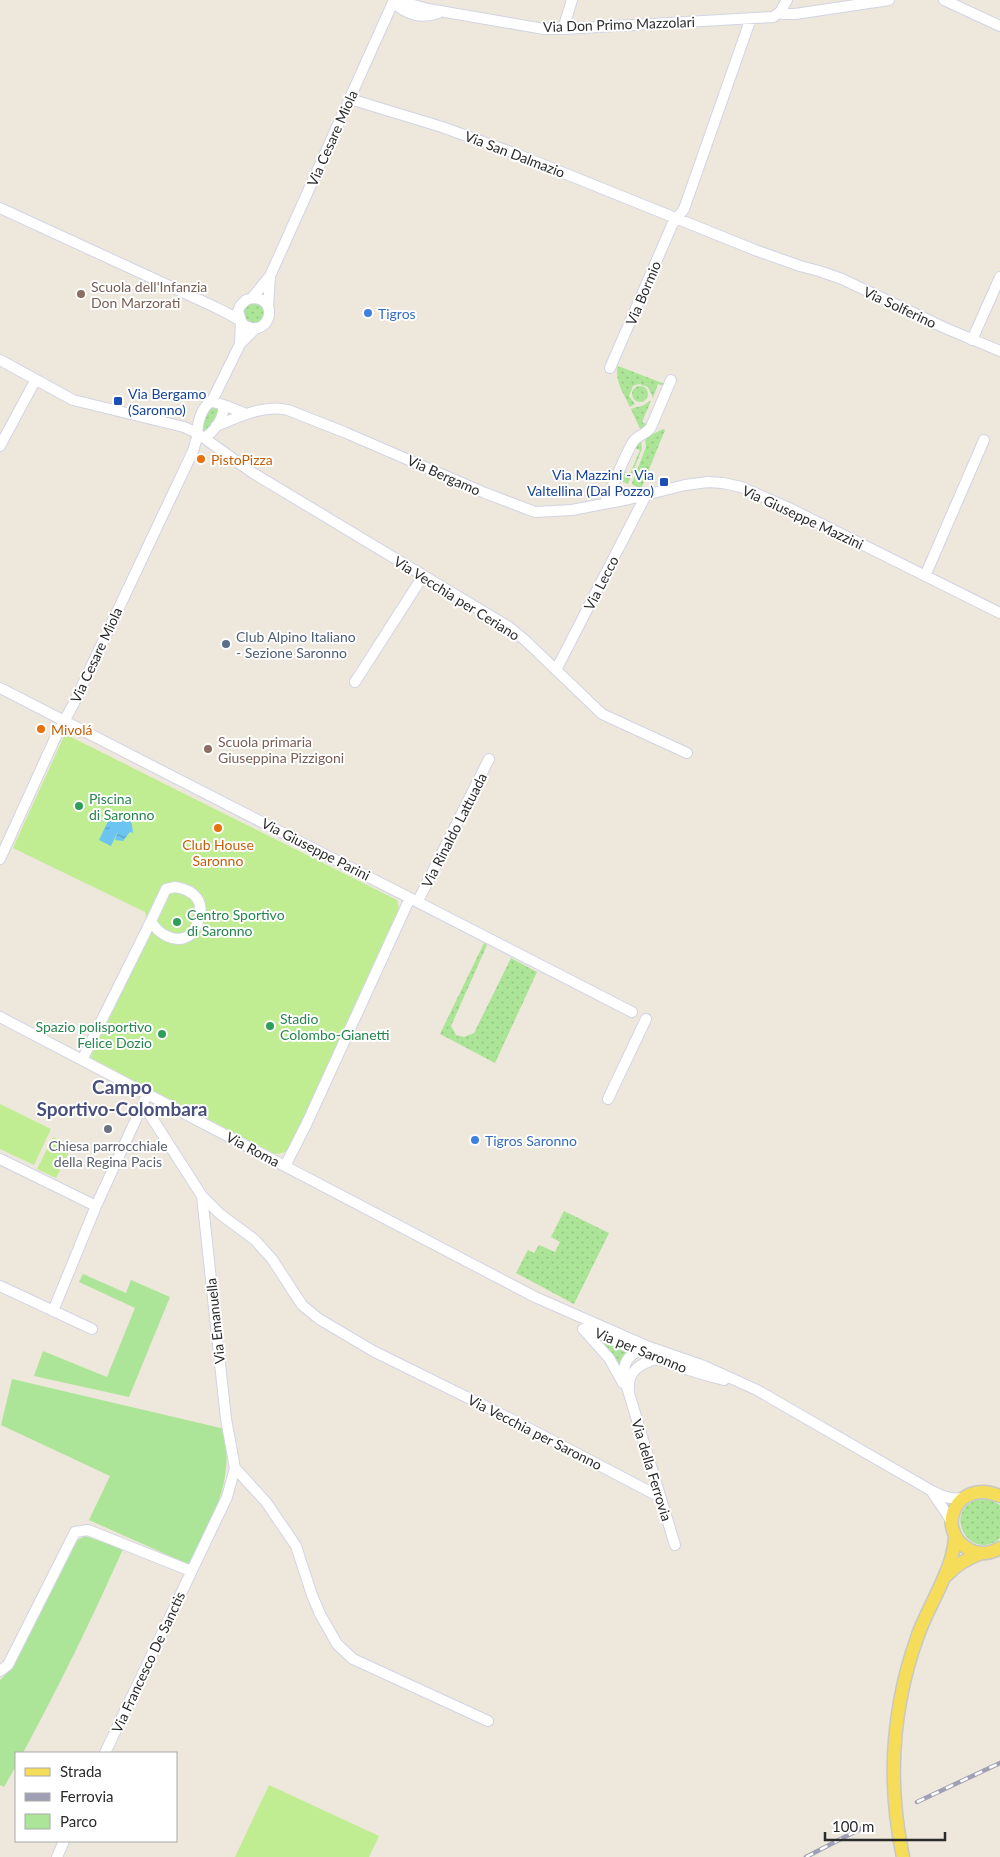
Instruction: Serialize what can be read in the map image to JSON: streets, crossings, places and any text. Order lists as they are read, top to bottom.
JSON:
{
  "streets": {
    "street": [
      "Via Don Primo Mazzolari",
      "Via Cesare Miola",
      "Via San Dalmazio",
      "Via Bormio",
      "Via Solferino",
      "Via Bergamo",
      "Via Giuseppe Mazzini",
      "Via Lecco",
      "Via Vecchia per Ceriano",
      "Via Rinaldo Lattuada",
      "Via Giuseppe Parini",
      "Via Roma",
      "Via Emanuella",
      "Via per Saronno",
      "Via Vecchia per Saronno",
      "Via della Ferrovia",
      "Via Francesco De Sanctis"
    ]
  },
  "crossings": [
    ["Via Don Primo Mazzolari", "Via Cesare Miola"],
    ["Via Cesare Miola", "Via San Dalmazio"],
    ["Via Cesare Miola", "Via Bergamo"],
    ["Via Cesare Miola", "Via Vecchia per Ceriano"],
    ["Via Cesare Miola", "Via Giuseppe Parini"],
    ["Via San Dalmazio", "Via Bormio"],
    ["Via San Dalmazio", "Via Solferino"],
    ["Via Bergamo", "Via Giuseppe Mazzini"],
    ["Via Bergamo", "Via Lecco"],
    ["Via Bergamo", "Via Vecchia per Ceriano"],
    ["Via Giuseppe Mazzini", "Via Lecco"],
    ["Via Lecco", "Via Vecchia per Ceriano"],
    ["Via Rinaldo Lattuada", "Via Giuseppe Parini"],
    ["Via Rinaldo Lattuada", "Via Roma"],
    ["Via Roma", "Via per Saronno"],
    ["Via Emanuella", "Via Vecchia per Saronno"],
    ["Via Emanuella", "Via Francesco De Sanctis"],
    ["Via per Saronno", "Via della Ferrovia"],
    ["Via Vecchia per Saronno", "Via della Ferrovia"]
  ],
  "districts": ["Campo Sportivo-Colombara"],
  "places": {
    "other": [
      "Scuola dell'Infanzia Don Marzorati",
      "Tigros",
      "PistoPizza",
      "Club Alpino Italiano - Sezione Saronno",
      "Mivolá",
      "Scuola primaria Giuseppina Pizzigoni",
      "Piscina di Saronno",
      "Club House Saronno",
      "Centro Sportivo di Saronno",
      "Stadio Colombo-Gianetti",
      "Spazio polisportivo Felice Dozio",
      "Chiesa parrocchiale della Regina Pacis",
      "Tigros Saronno"
    ],
    "transit": ["Via Bergamo (Saronno)", "Via Mazzini - Via Valtellina (Dal Pozzo)"]
  },
  "legend": ["Strada", "Ferrovia", "Parco"],
  "scale_bar": "100 m"
}
